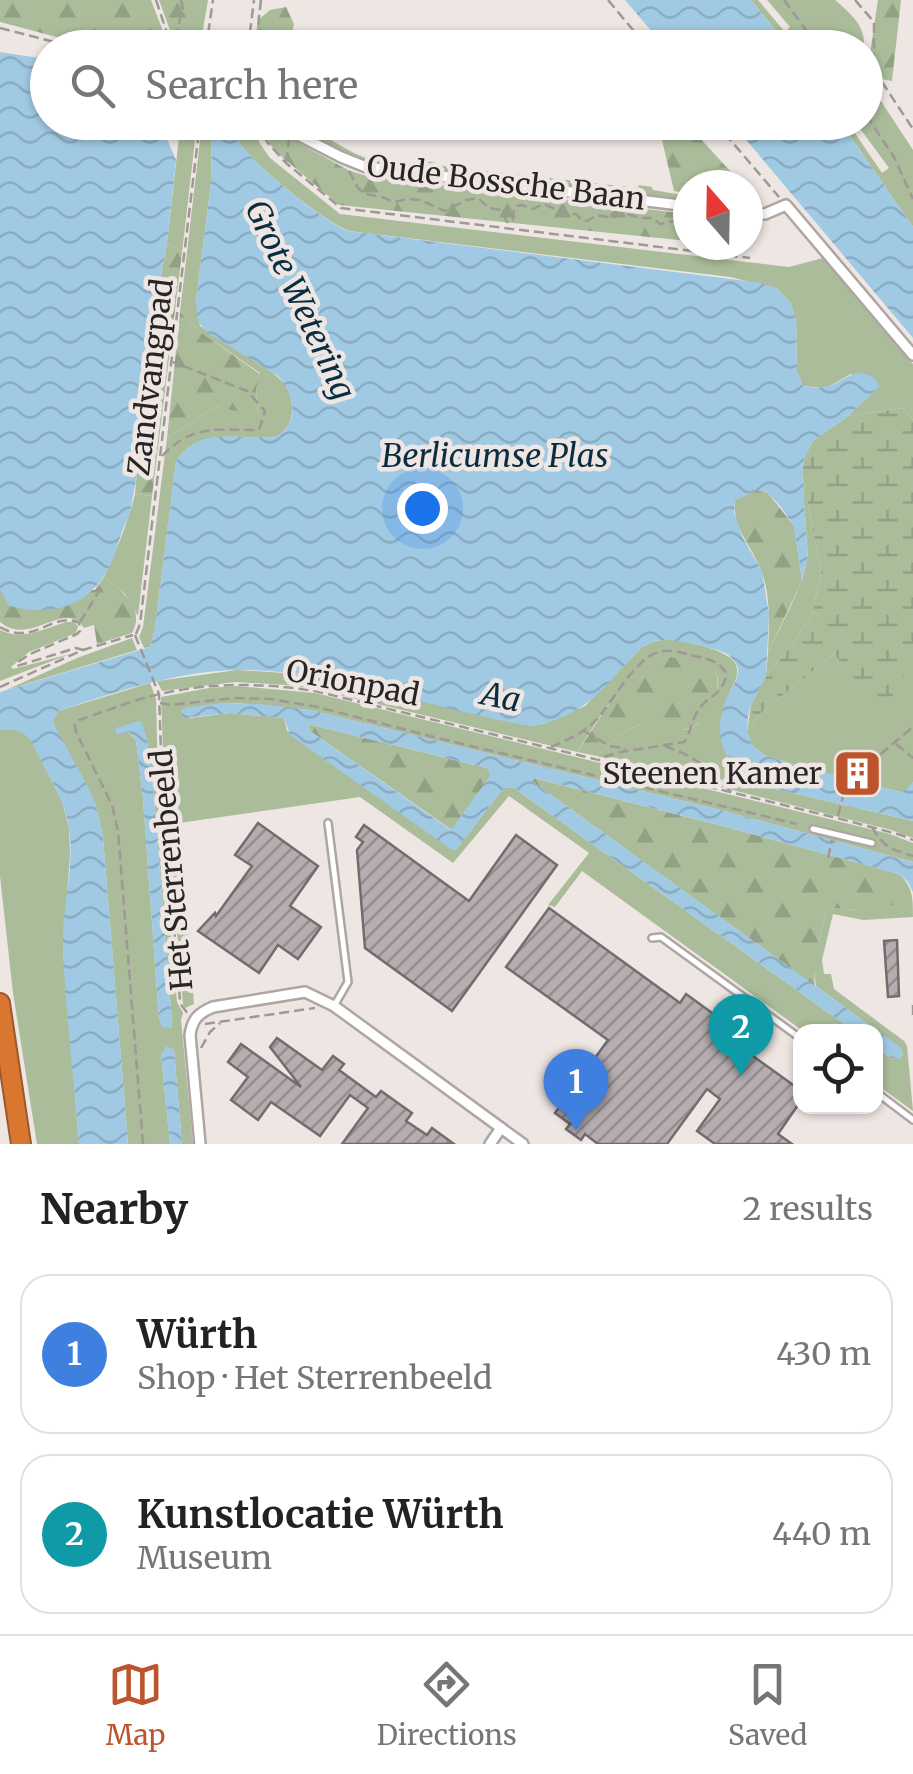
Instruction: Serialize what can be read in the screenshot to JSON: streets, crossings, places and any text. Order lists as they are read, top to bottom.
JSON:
{
  "streets": {
    "street": ["Oude Bossche Baan", "Het Sterrenbeeld"],
    "path": ["Zandvangpad", "Orionpad"]
  },
  "crossings": [
    ["Orionpad", "Het Sterrenbeeld"]
  ],
  "water": ["Grote Wetering", "Berlicumse Plas", "Aa"],
  "places": {
    "building": ["Steenen Kamer"]
  },
  "north": "top",
  "page": {
    "search": "Search here",
    "pins": ["2", "1"],
    "heading": ["Nearby", "2 results"],
    "list": [
      {
        "mark": "1",
        "name": "Würth",
        "note": "Shop · Het Sterrenbeeld",
        "value": "430 m"
      },
      {
        "mark": "2",
        "name": "Kunstlocatie Würth",
        "note": "Museum",
        "value": "440 m"
      }
    ],
    "nav": ["Map", "Directions", "Saved"]
  }
}
